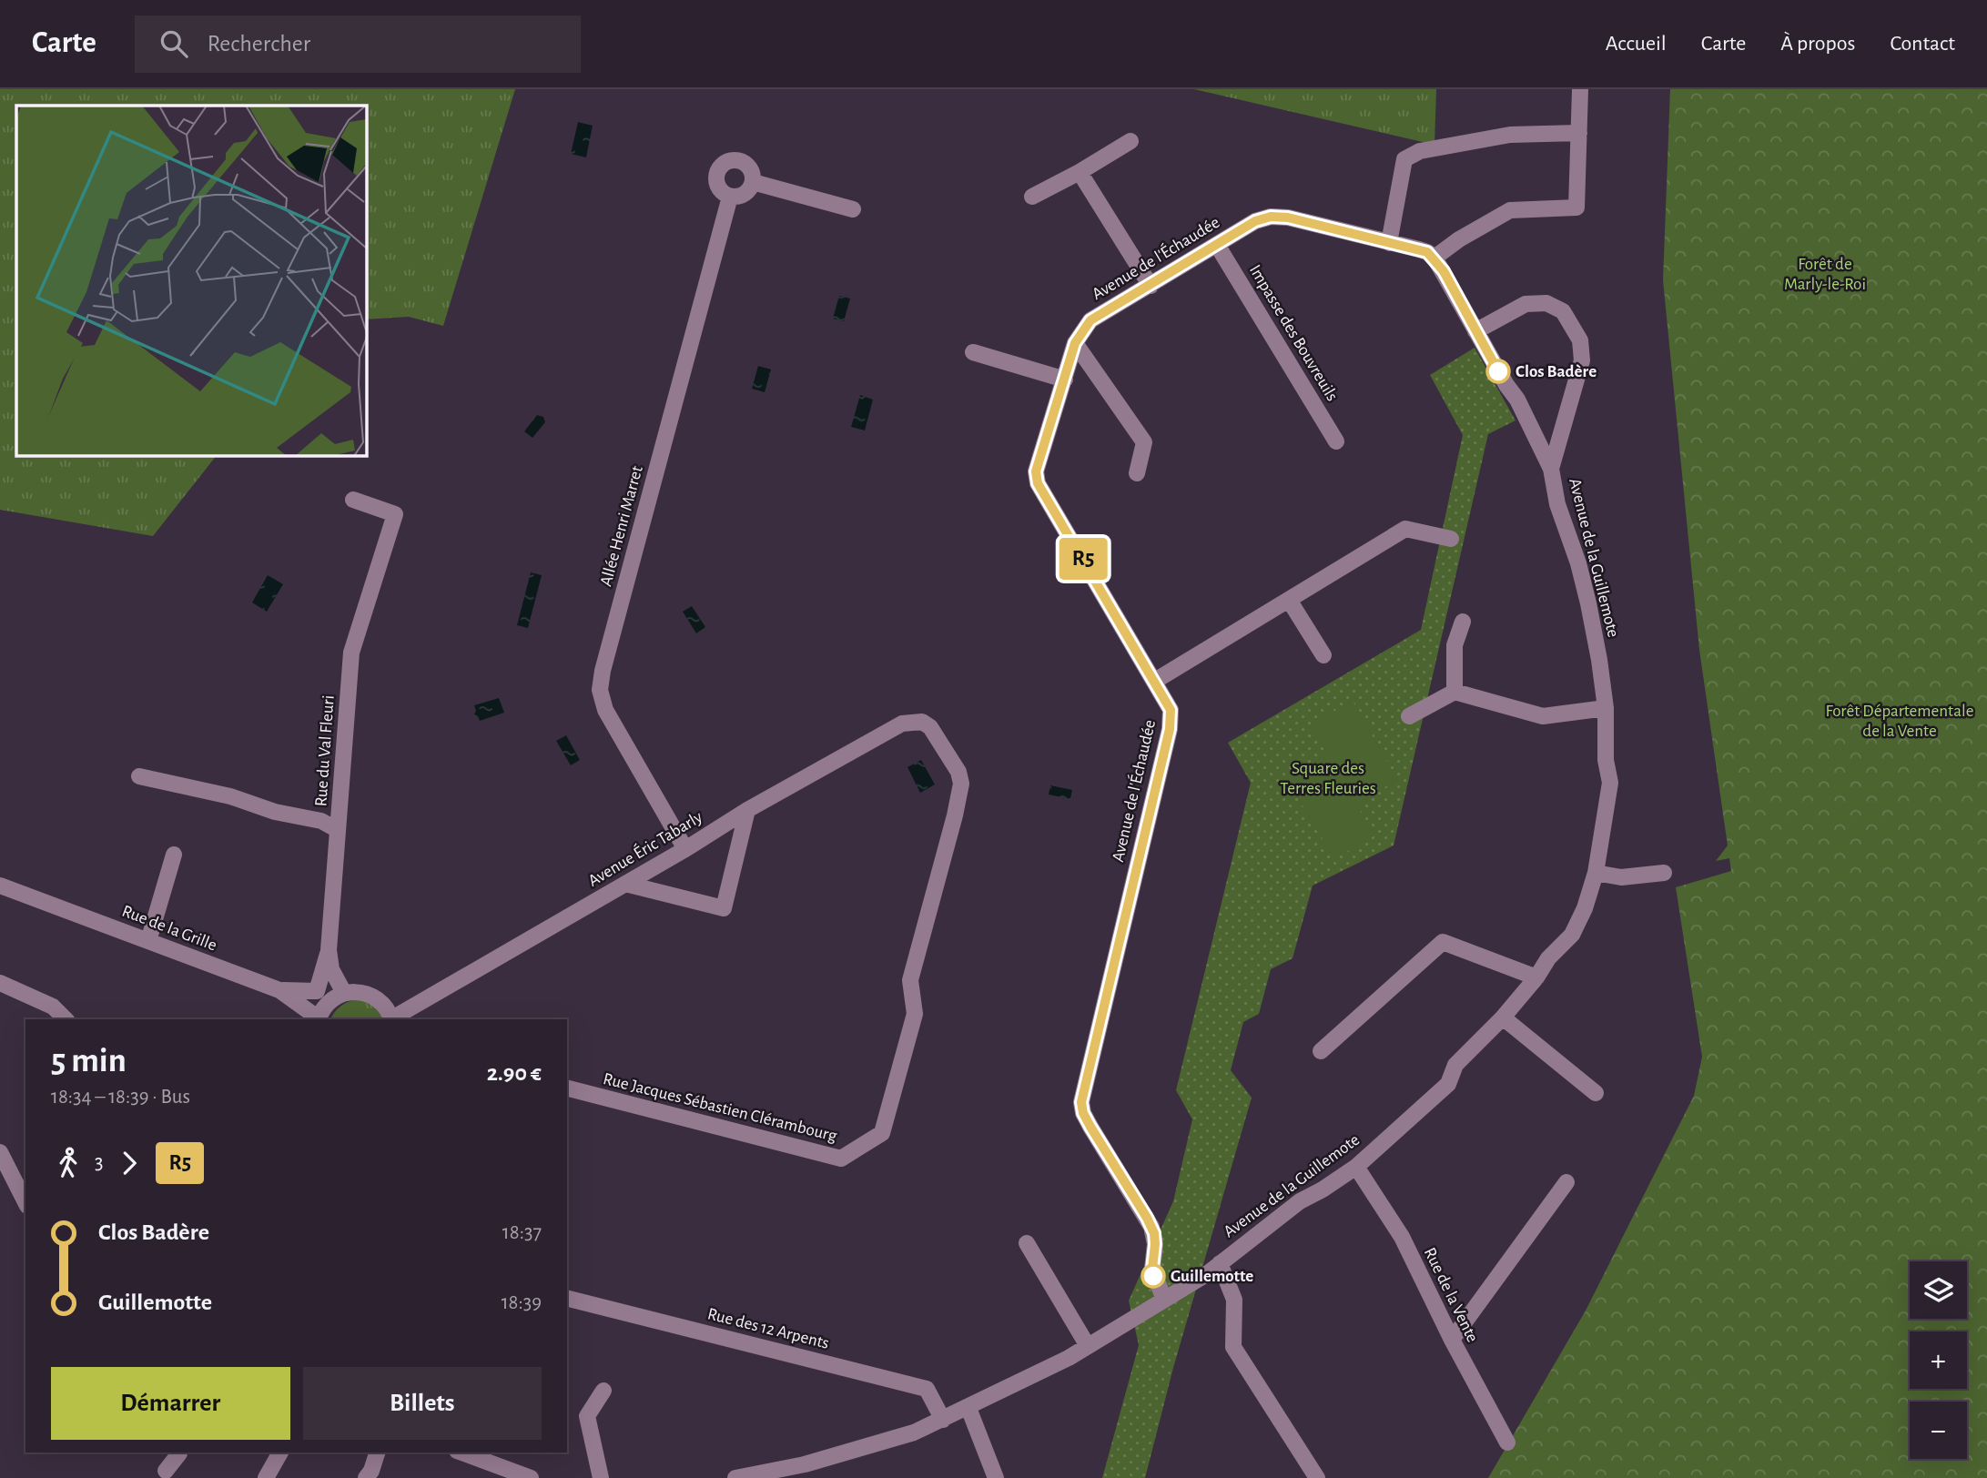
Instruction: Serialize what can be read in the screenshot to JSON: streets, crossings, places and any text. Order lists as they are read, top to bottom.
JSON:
{
  "streets": {
    "street": [
      "Avenue de l'Échaudée",
      "Impasse des Bouvreuils",
      "Allée Henri Marret",
      "Avenue de la Guillemote",
      "Rue du Val Fleuri",
      "Avenue Éric Tabarly",
      "Rue de la Grille",
      "Rue Jacques Sébastien Clérambourg",
      "Rue de la Vente",
      "Rue des 12 Arpents"
    ]
  },
  "crossings": [
    ["Avenue de l'Échaudée", "Impasse des Bouvreuils"],
    ["Avenue de l'Échaudée", "Avenue de la Guillemote"],
    ["Allée Henri Marret", "Avenue Éric Tabarly"],
    ["Avenue de la Guillemote", "Rue de la Vente"],
    ["Avenue de la Guillemote", "Rue des 12 Arpents"],
    ["Avenue Éric Tabarly", "Rue Jacques Sébastien Clérambourg"]
  ],
  "parks": ["Forêt de Marly-le-Roi", "Forêt Départementale de la Vente", "Square des Terres Fleuries"],
  "places": ["Clos Badère", "Guillemotte"],
  "lines": ["bus line R5"],
  "page": {
    "header": "Carte",
    "search": "Rechercher",
    "nav": [
      "Accueil",
      "Carte",
      "À propos",
      "Contact"
    ],
    "on_map": "R5",
    "heading": ["5 min", "18:34 – 18:39 · Bus", "2.90 €"],
    "legs": ["3", "R5"],
    "list": [
      {
        "name": "Clos Badère",
        "value": "18:37"
      },
      {
        "name": "Guillemotte",
        "value": "18:39"
      }
    ],
    "map_buttons": ["+", "−"],
    "buttons": ["Démarrer", "Billets"]
  }
}
